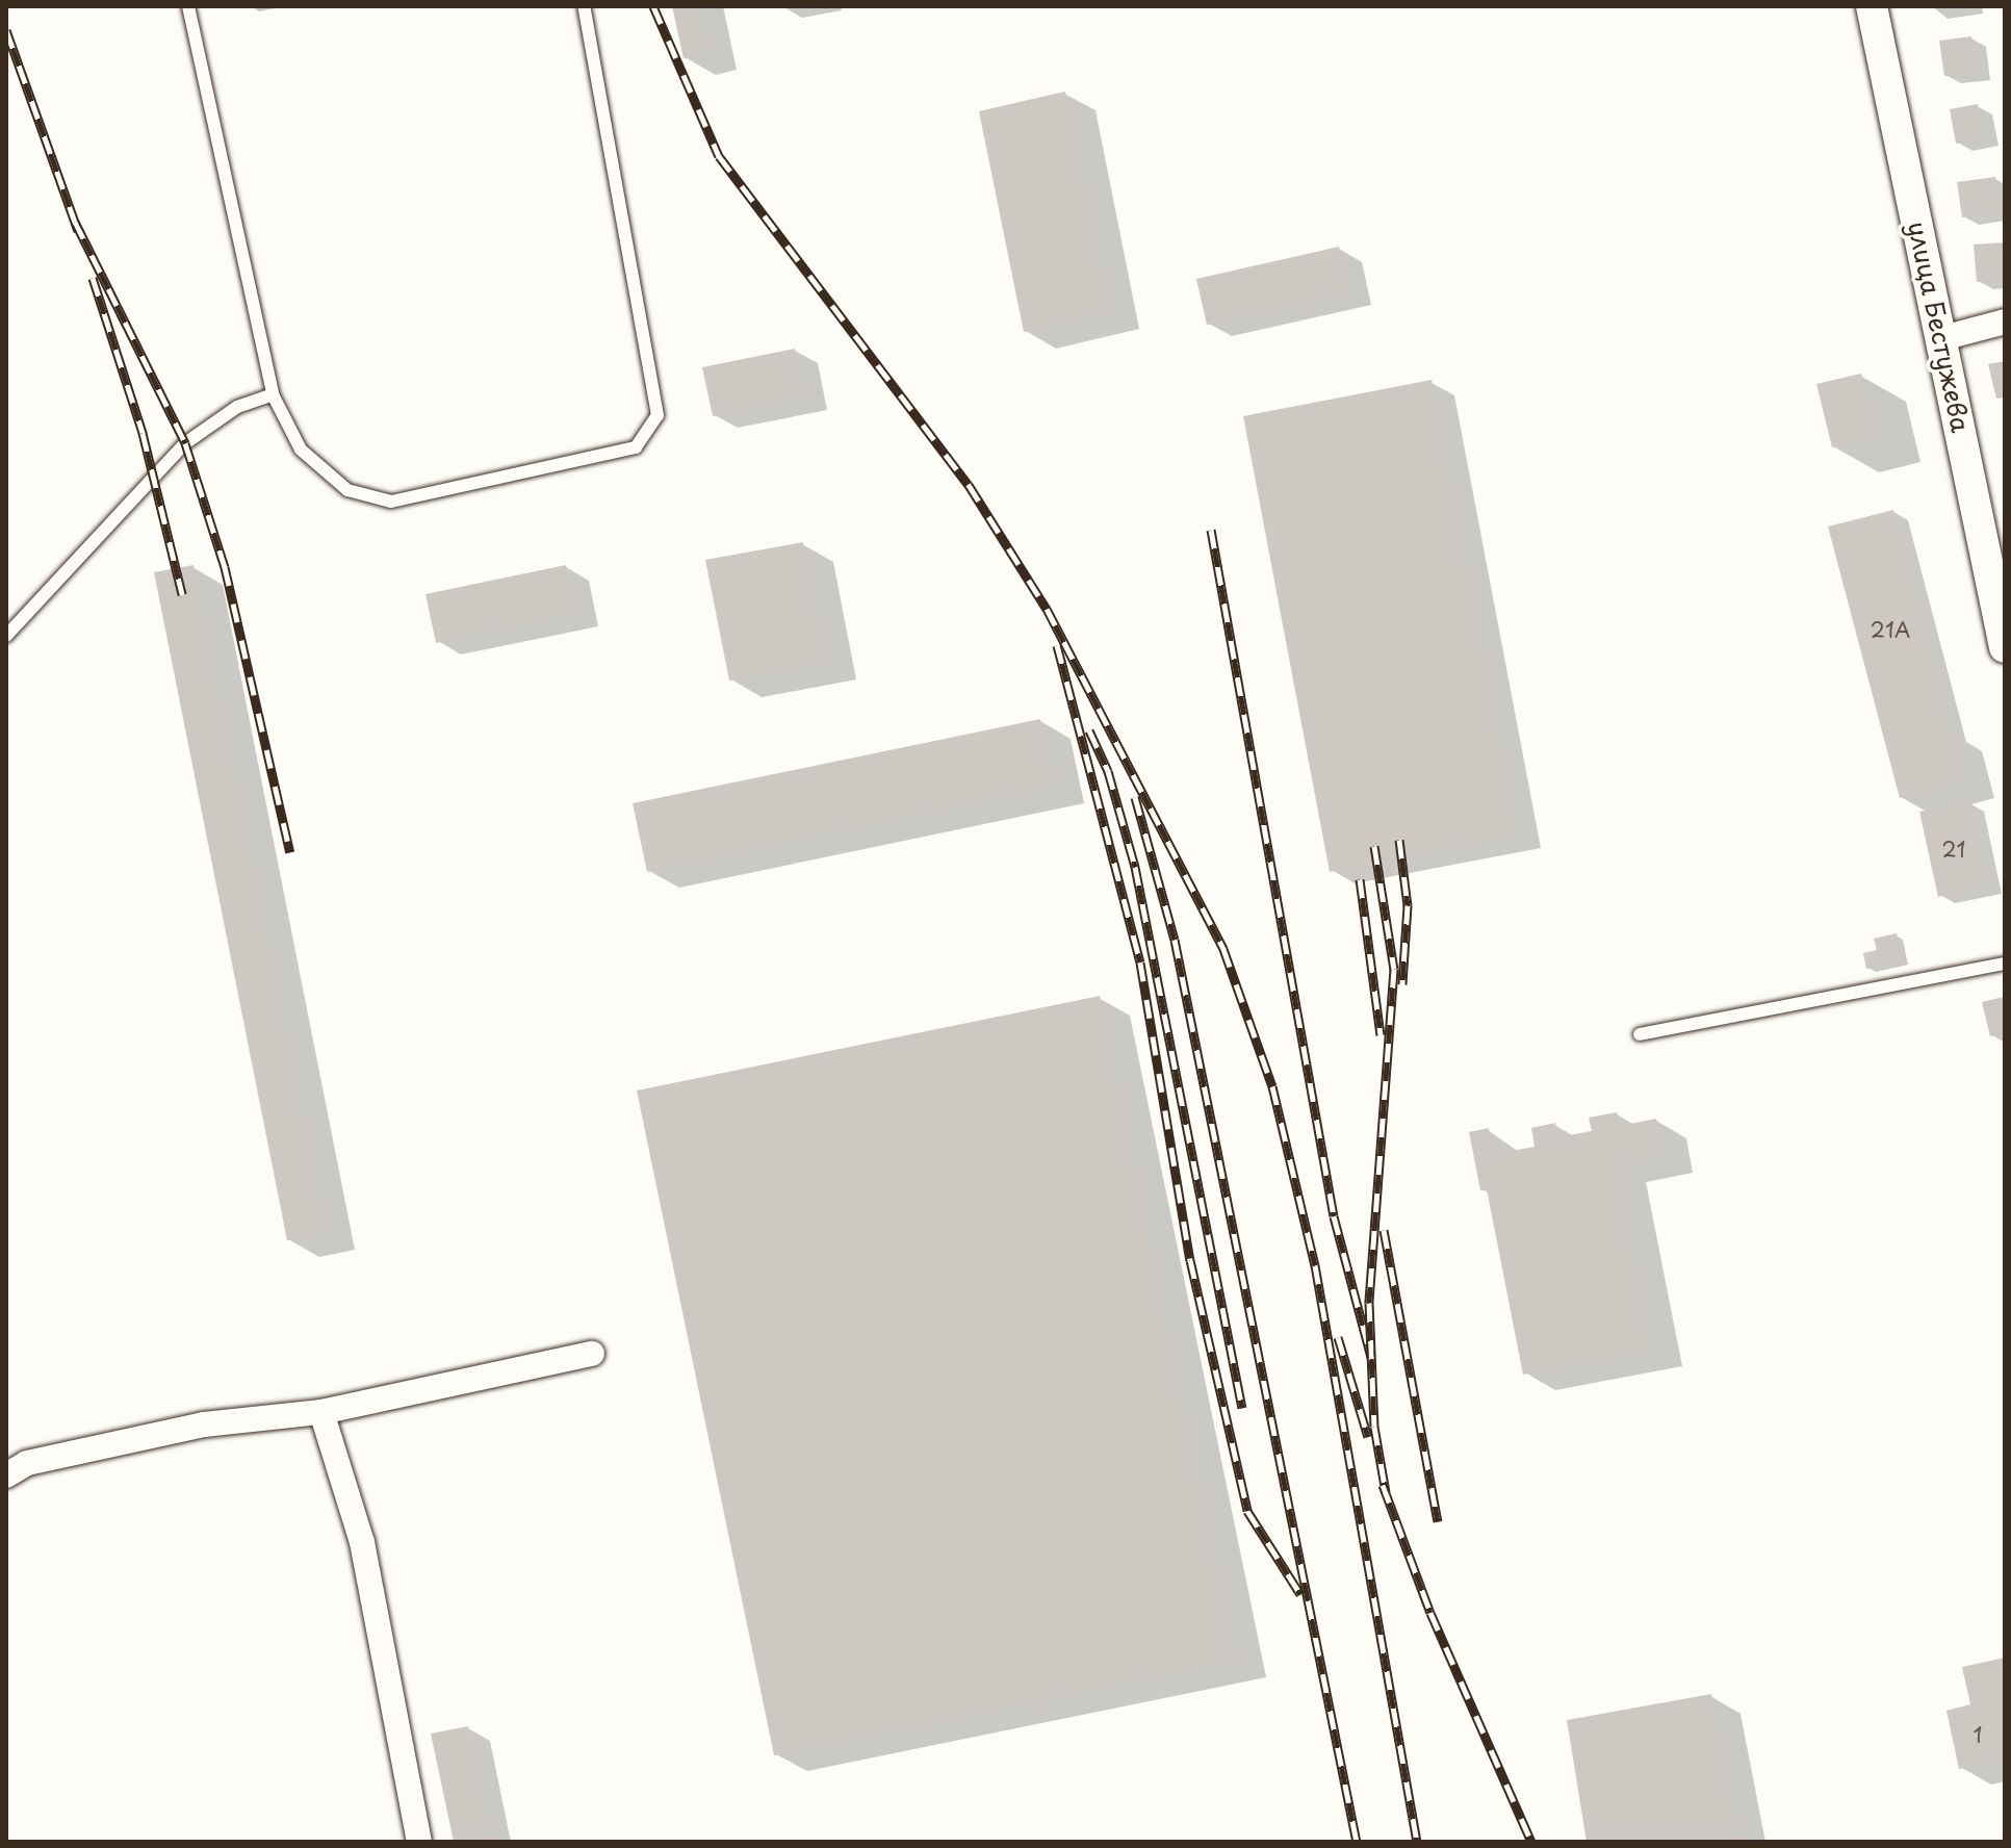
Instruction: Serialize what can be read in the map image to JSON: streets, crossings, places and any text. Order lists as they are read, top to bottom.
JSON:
{
  "streets": {
    "street": ["улица Бестужева"]
  },
  "house_numbers": ["21А", "21", "1"]
}
